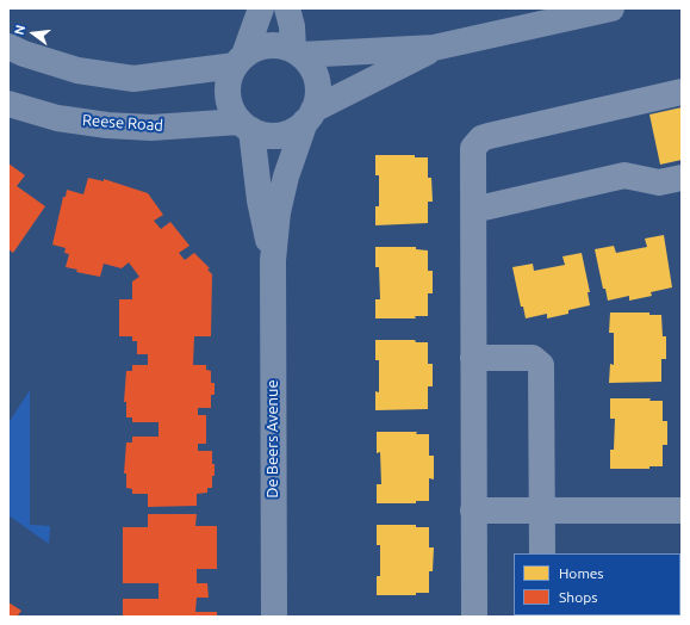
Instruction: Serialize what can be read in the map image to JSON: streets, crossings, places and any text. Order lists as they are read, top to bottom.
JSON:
{
  "streets": {
    "street": ["Reese Road", "De Beers Avenue"]
  },
  "crossings": [
    ["Reese Road", "De Beers Avenue"]
  ],
  "legend": ["Homes", "Shops"],
  "north": "left"
}
